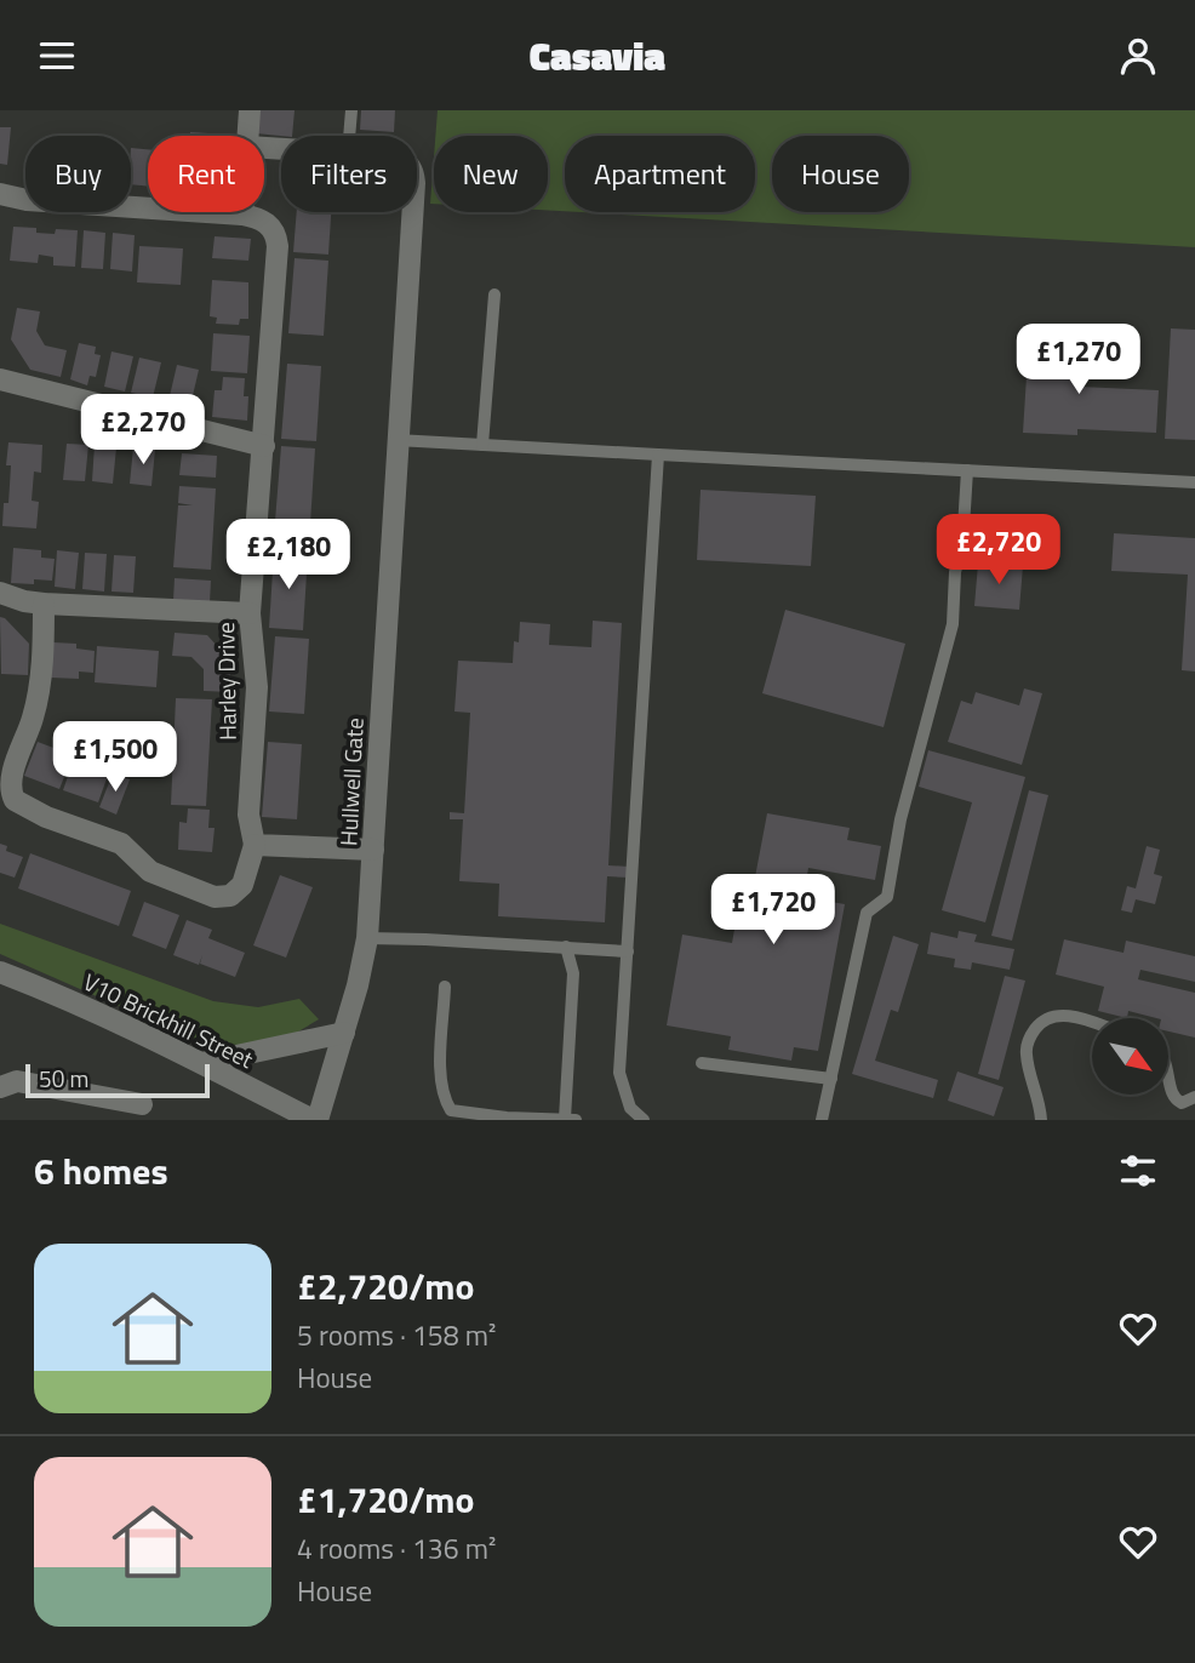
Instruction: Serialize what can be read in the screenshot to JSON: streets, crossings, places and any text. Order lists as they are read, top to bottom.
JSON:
{
  "streets": {
    "street": ["Harley Drive", "Hullwell Gate", "V10 Brickhill Street"]
  },
  "crossings": [
    ["Hullwell Gate", "V10 Brickhill Street"]
  ],
  "scale_bar": "50 m",
  "north": "bottom right",
  "page": {
    "header": "Casavia",
    "chip": [
      "Buy",
      "Rent",
      "Filters",
      "New",
      "Apartment",
      "House"
    ],
    "price": [
      "£1,270",
      "£2,270",
      "£2,720",
      "£2,180",
      "£1,500",
      "£1,720"
    ],
    "scale": "50 m",
    "heading": "6 homes",
    "list": [
      {
        "name": "£2,720/mo",
        "note": "5 rooms · 158 m² · House"
      },
      {
        "name": "£1,720/mo",
        "note": "4 rooms · 136 m² · House"
      }
    ]
  }
}
